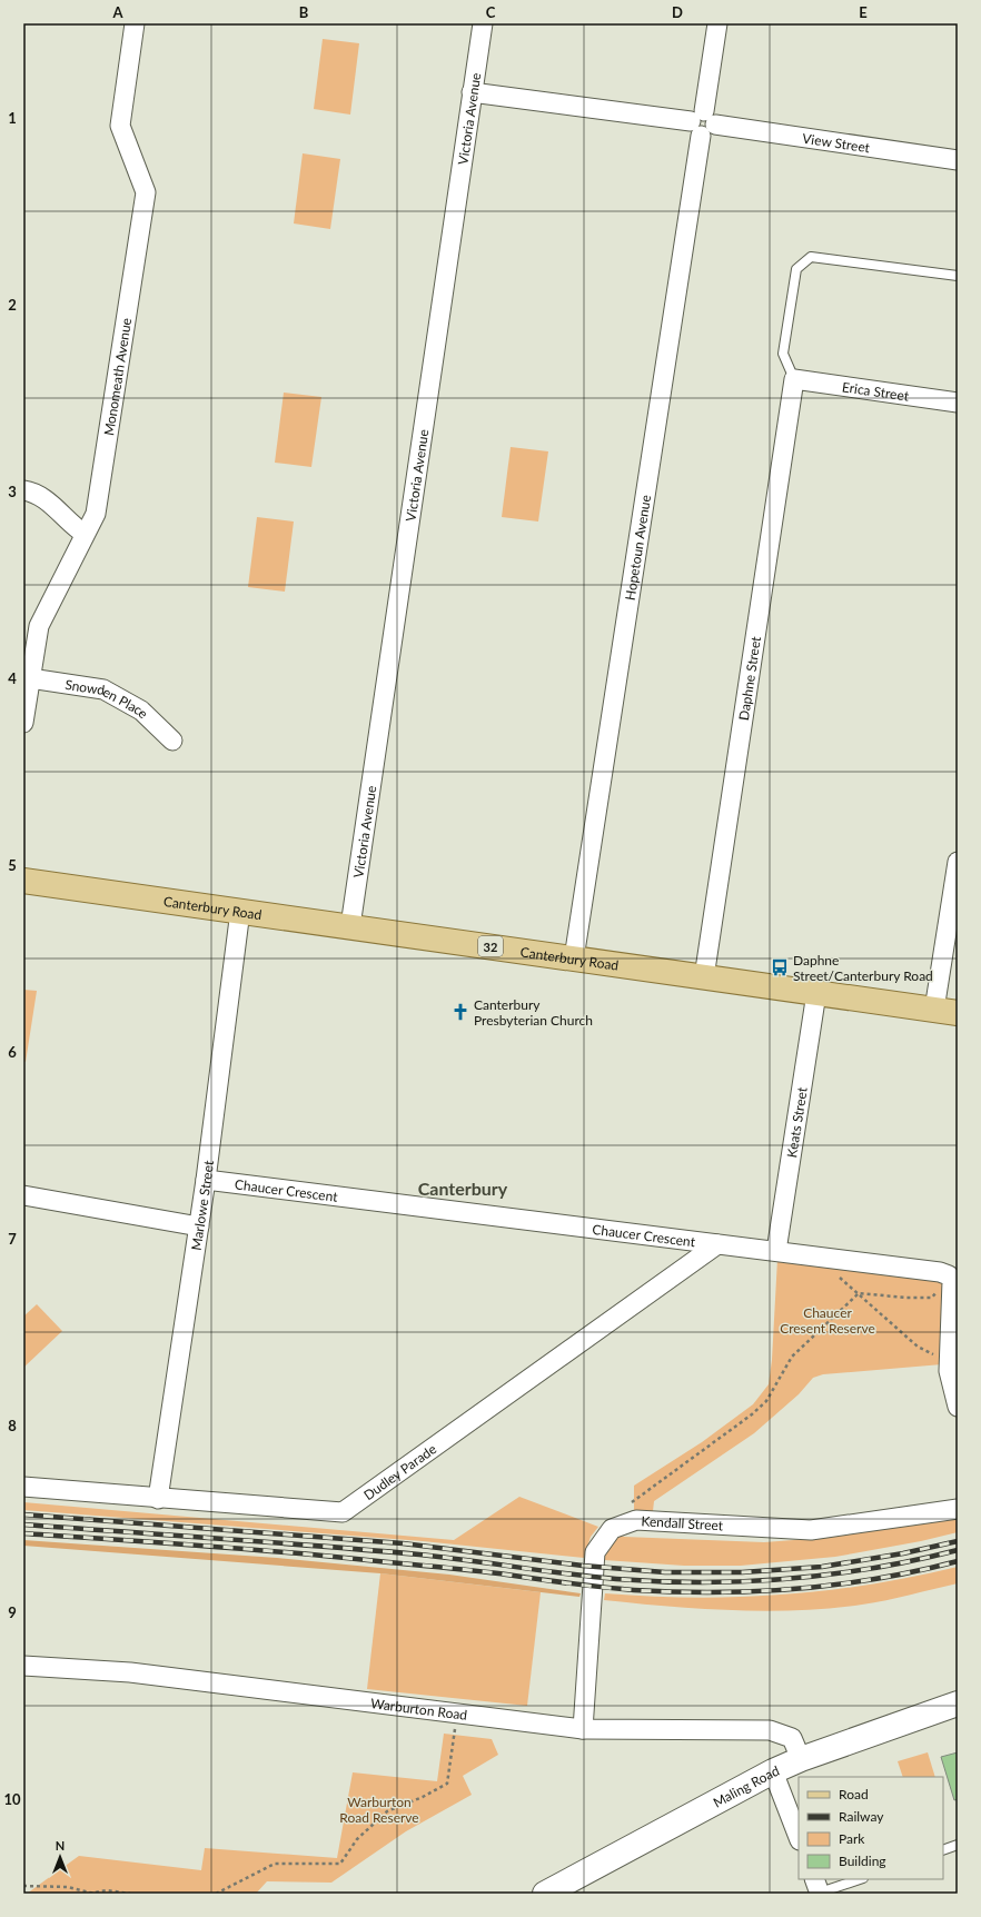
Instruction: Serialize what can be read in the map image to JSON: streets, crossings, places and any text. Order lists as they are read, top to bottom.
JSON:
{
  "streets": {
    "main road": ["Canterbury Road", "32"],
    "street": [
      "Victoria Avenue",
      "View Street",
      "Monomeath Avenue",
      "Erica Street",
      "Hopetoun Avenue",
      "Daphne Street",
      "Snowden Place",
      "Keats Street",
      "Chaucer Crescent",
      "Marlowe Street",
      "Dudley Parade",
      "Kendall Street",
      "Warburton Road",
      "Maling Road"
    ]
  },
  "crossings": [
    ["Victoria Avenue", "View Street"],
    ["Victoria Avenue", "Canterbury Road"],
    ["View Street", "Hopetoun Avenue"],
    ["Monomeath Avenue", "Snowden Place"],
    ["Erica Street", "Daphne Street"],
    ["Hopetoun Avenue", "Canterbury Road"],
    ["Daphne Street", "Canterbury Road"],
    ["Canterbury Road", "Keats Street"],
    ["Canterbury Road", "Marlowe Street"],
    ["Keats Street", "Chaucer Crescent"],
    ["Chaucer Crescent", "Marlowe Street"],
    ["Chaucer Crescent", "Dudley Parade"],
    ["Marlowe Street", "Dudley Parade"],
    ["Kendall Street", "Warburton Road"],
    ["Warburton Road", "Maling Road"]
  ],
  "districts": ["Canterbury"],
  "parks": ["Chaucer Cresent Reserve", "Warburton Road Reserve"],
  "places": {
    "bus stop": ["Daphne Street/Canterbury Road"],
    "church": ["Canterbury Presbyterian Church"]
  },
  "legend": [
    "Road",
    "Railway",
    "Park",
    "Building"
  ],
  "north": "top",
  "grid": {
    "columns": [
      "A",
      "B",
      "C",
      "D",
      "E"
    ],
    "rows": [
      "1",
      "2",
      "3",
      "4",
      "5",
      "6",
      "7",
      "8",
      "9",
      "10"
    ]
  }
}
